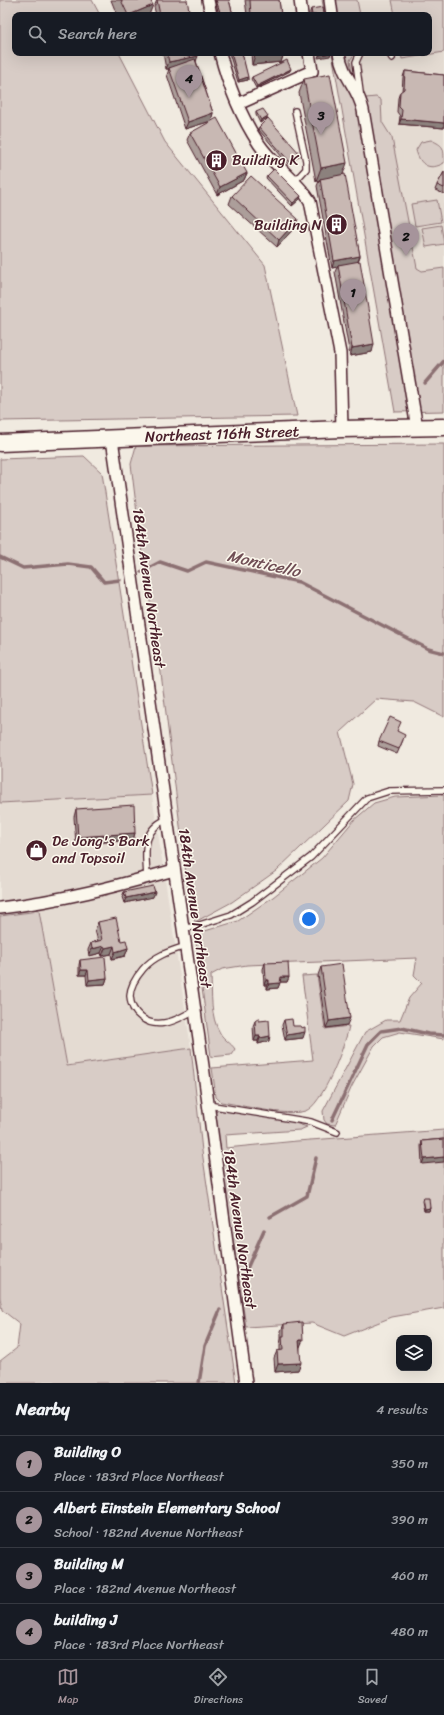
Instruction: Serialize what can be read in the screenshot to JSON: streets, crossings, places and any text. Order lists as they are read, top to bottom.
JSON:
{
  "streets": {
    "street": ["Northeast 116th Street", "184th Avenue Northeast"]
  },
  "crossings": [
    ["Northeast 116th Street", "184th Avenue Northeast"]
  ],
  "water": ["Monticello"],
  "places": {
    "building": ["Building K", "Building N"],
    "shop": ["De Jong's Bark and Topsoil"]
  },
  "page": {
    "search": "Search here",
    "pins": [
      "4",
      "3",
      "2",
      "1"
    ],
    "heading": ["Nearby", "4 results"],
    "list": [
      {
        "mark": "1",
        "name": "Building O",
        "note": "Place · 183rd Place Northeast",
        "value": "350 m"
      },
      {
        "mark": "2",
        "name": "Albert Einstein Elementary School",
        "note": "School · 182nd Avenue Northeast",
        "value": "390 m"
      },
      {
        "mark": "3",
        "name": "Building M",
        "note": "Place · 182nd Avenue Northeast",
        "value": "460 m"
      },
      {
        "mark": "4",
        "name": "building J",
        "note": "Place · 183rd Place Northeast",
        "value": "480 m"
      }
    ],
    "nav": ["Map", "Directions", "Saved"]
  }
}
